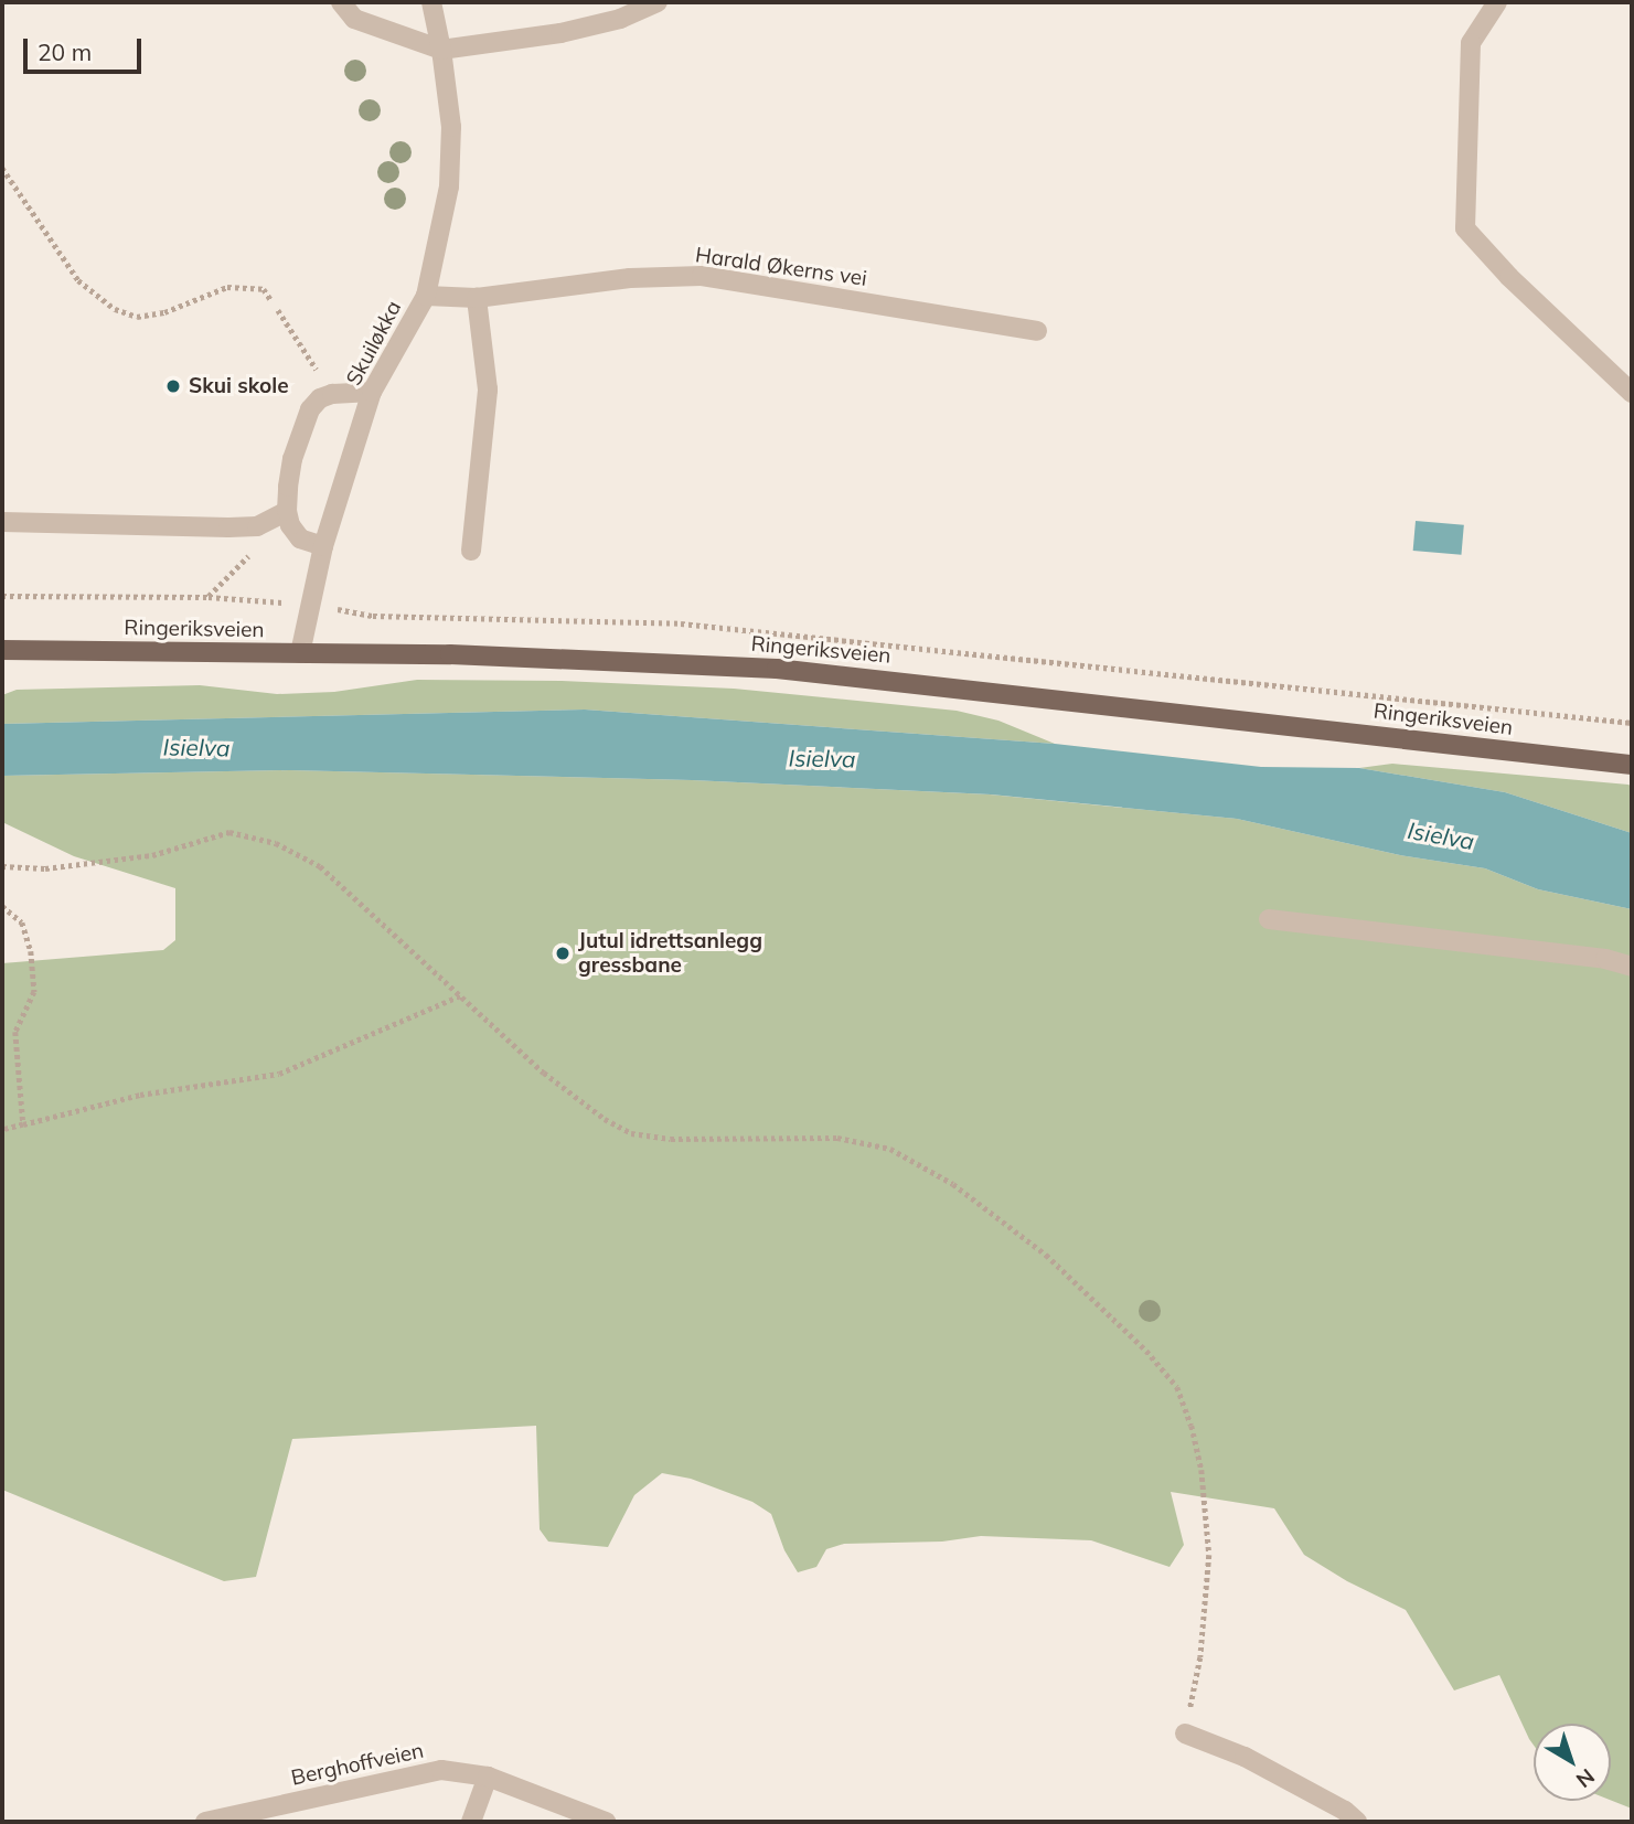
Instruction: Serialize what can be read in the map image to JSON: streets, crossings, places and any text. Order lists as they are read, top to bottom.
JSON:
{
  "streets": {
    "main road": ["Ringeriksveien"],
    "street": ["Harald Økerns vei", "Skuiløkka", "Berghoffveien"]
  },
  "crossings": [
    ["Harald Økerns vei", "Skuiløkka"],
    ["Skuiløkka", "Ringeriksveien"]
  ],
  "water": ["Isielva"],
  "places": ["Skui skole", "Jutul idrettsanlegg gressbane"],
  "scale_bar": "20 m",
  "north": "bottom right"
}
